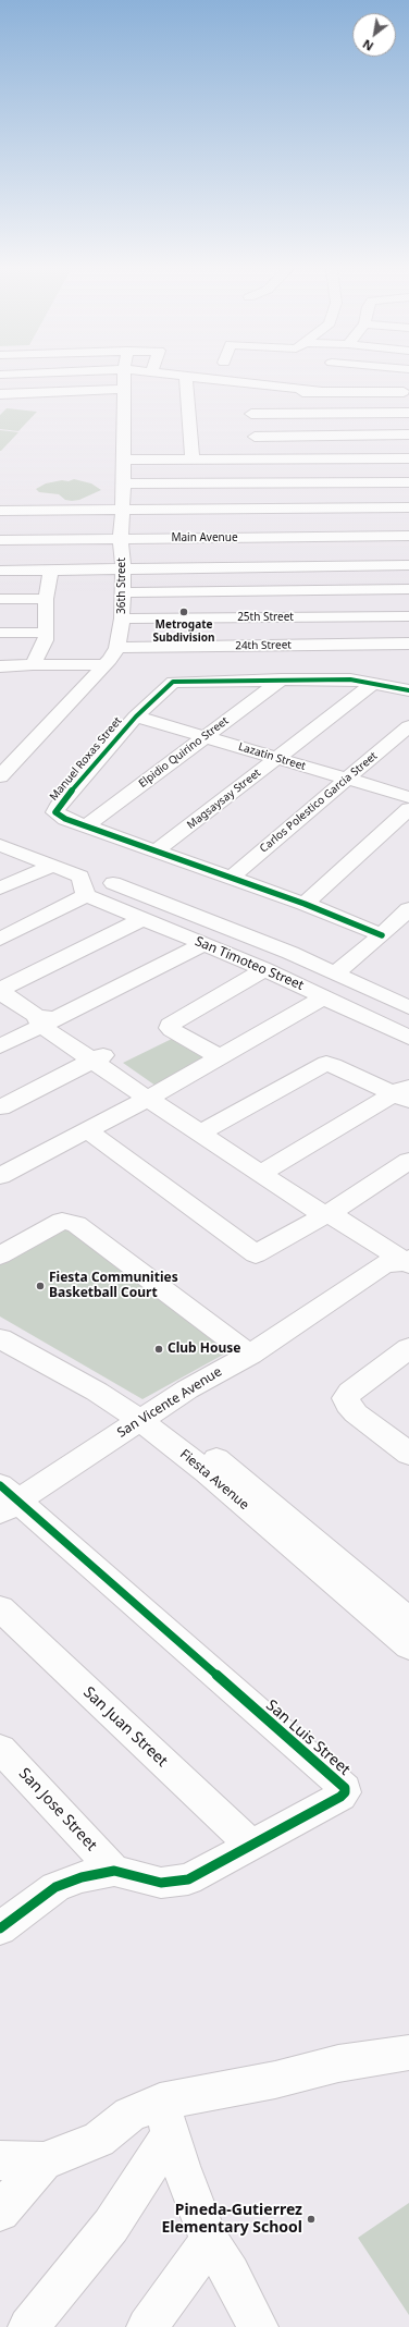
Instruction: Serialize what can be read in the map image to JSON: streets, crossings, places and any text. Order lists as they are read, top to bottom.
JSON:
{
  "streets": {
    "street": [
      "Main Avenue",
      "36th Street",
      "25th Street",
      "24th Street",
      "Elpidio Quirino Street",
      "Lazatin Street",
      "Manuel Roxas Street",
      "Magsaysay Street",
      "Carlos Polestico Garcia Street",
      "San Timoteo Street",
      "San Vicente Avenue",
      "Fiesta Avenue",
      "San Juan Street",
      "San Luis Street",
      "San Jose Street"
    ]
  },
  "crossings": [
    ["Main Avenue", "36th Street"],
    ["36th Street", "25th Street"],
    ["36th Street", "24th Street"],
    ["Elpidio Quirino Street", "Lazatin Street"],
    ["Elpidio Quirino Street", "Manuel Roxas Street"],
    ["Lazatin Street", "Manuel Roxas Street"],
    ["Lazatin Street", "Magsaysay Street"],
    ["Lazatin Street", "Carlos Polestico Garcia Street"],
    ["San Vicente Avenue", "Fiesta Avenue"],
    ["San Vicente Avenue", "San Luis Street"],
    ["San Juan Street", "San Luis Street"],
    ["San Luis Street", "San Jose Street"]
  ],
  "places": [
    "Metrogate Subdivision",
    "Fiesta Communities Basketball Court",
    "Club House",
    "Pineda-Gutierrez Elementary School"
  ],
  "north": "bottom left"
}
